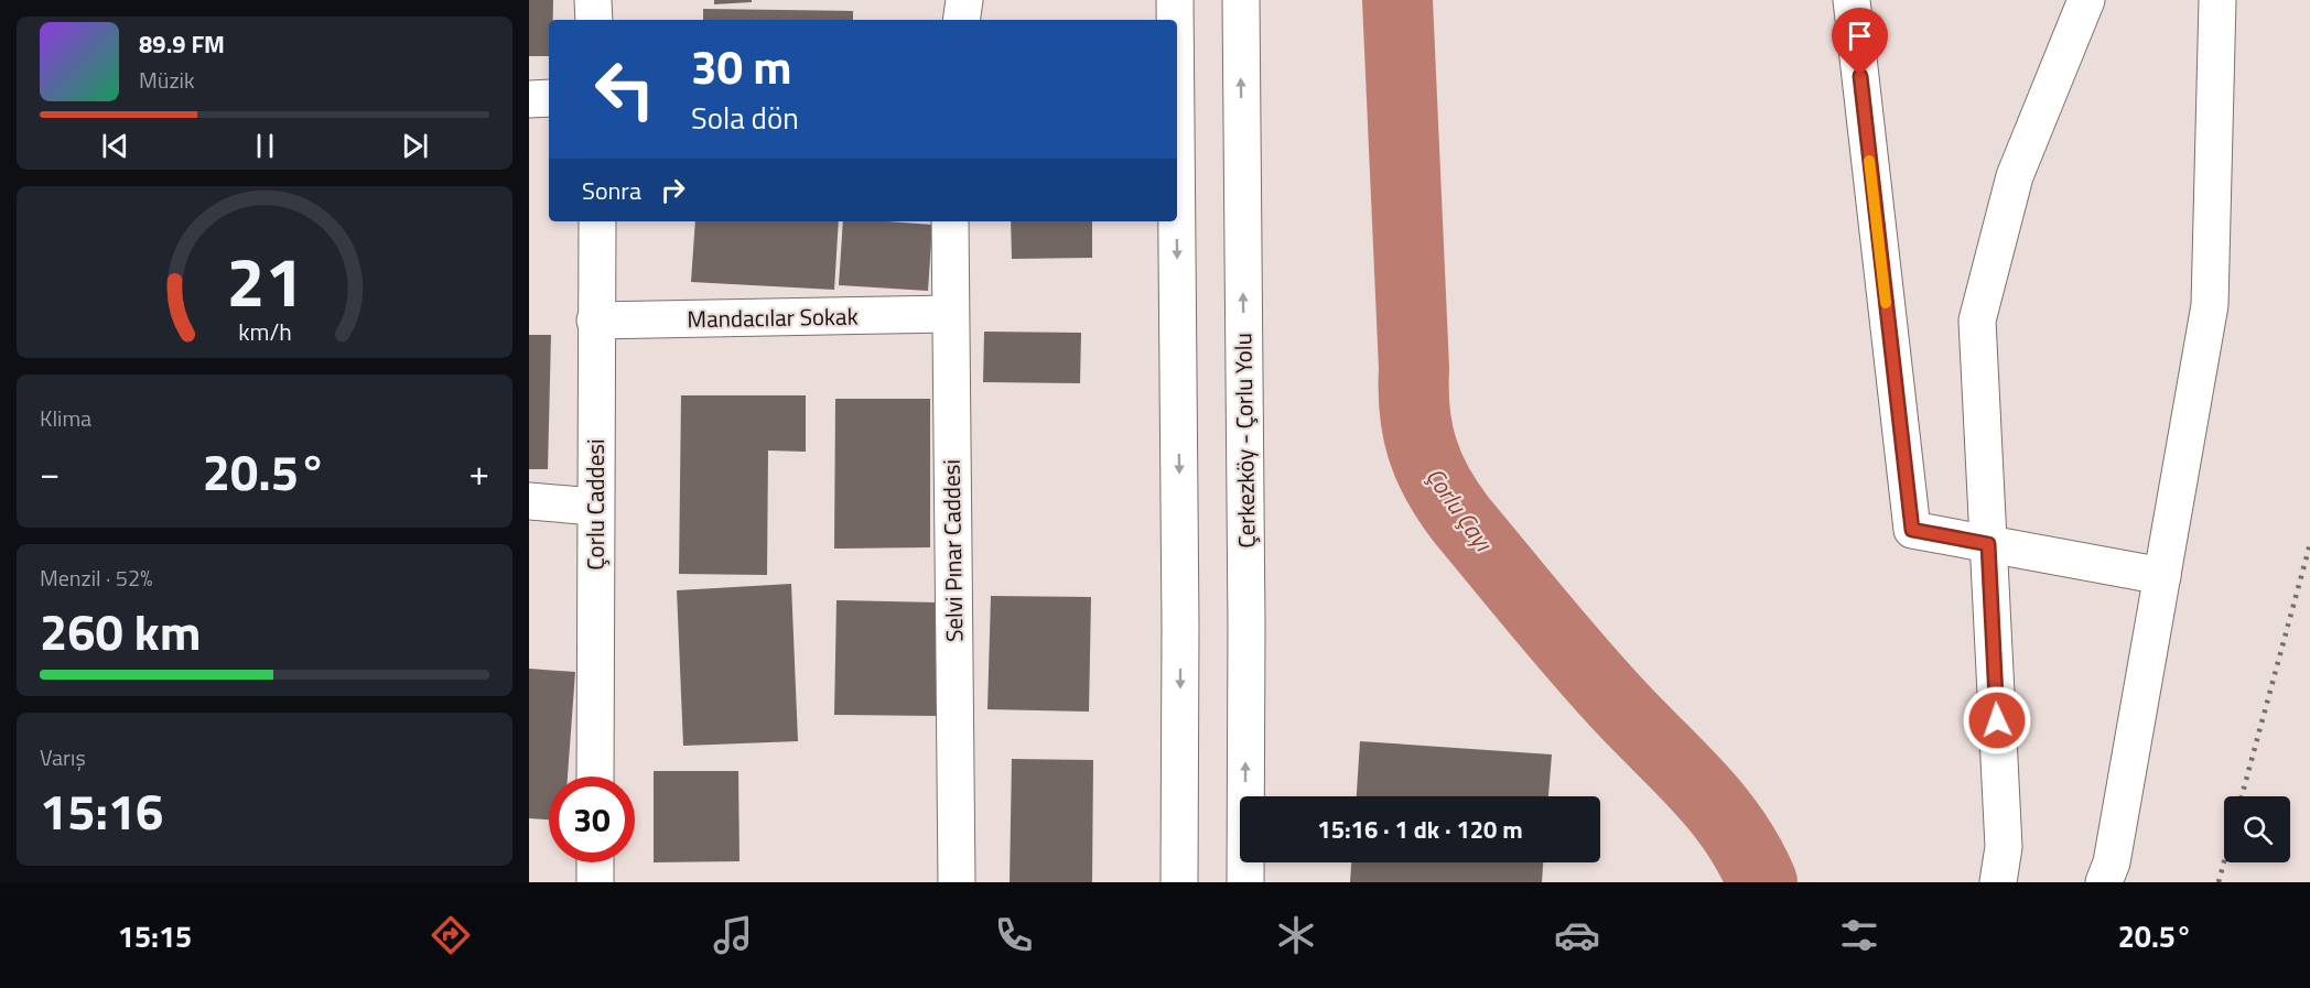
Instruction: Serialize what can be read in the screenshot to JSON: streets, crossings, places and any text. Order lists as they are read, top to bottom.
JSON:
{
  "streets": {
    "street": [
      "Mandacılar Sokak",
      "Çerkezköy - Çorlu Yolu",
      "Çorlu Caddesi",
      "Selvi Pınar Caddesi"
    ]
  },
  "crossings": [
    ["Mandacılar Sokak", "Çorlu Caddesi"],
    ["Mandacılar Sokak", "Selvi Pınar Caddesi"]
  ],
  "water": ["Çorlu Çayı"],
  "page": {
    "turn": ["30 m", "Sola dön"],
    "song": ["89.9 FM", "Müzik"],
    "then": "Sonra",
    "tile": [
      "Klima",
      ["Menzil · 52%", "260 km"],
      ["Varış", "15:16"]
    ],
    "heat": ["−", "20.5°", "+"],
    "limit": "30",
    "trip": "15:16 · 1 dk · 120 m",
    "tabs": ["15:15", "20.5°"],
    "gauge": ["21", "km/h"]
  }
}
